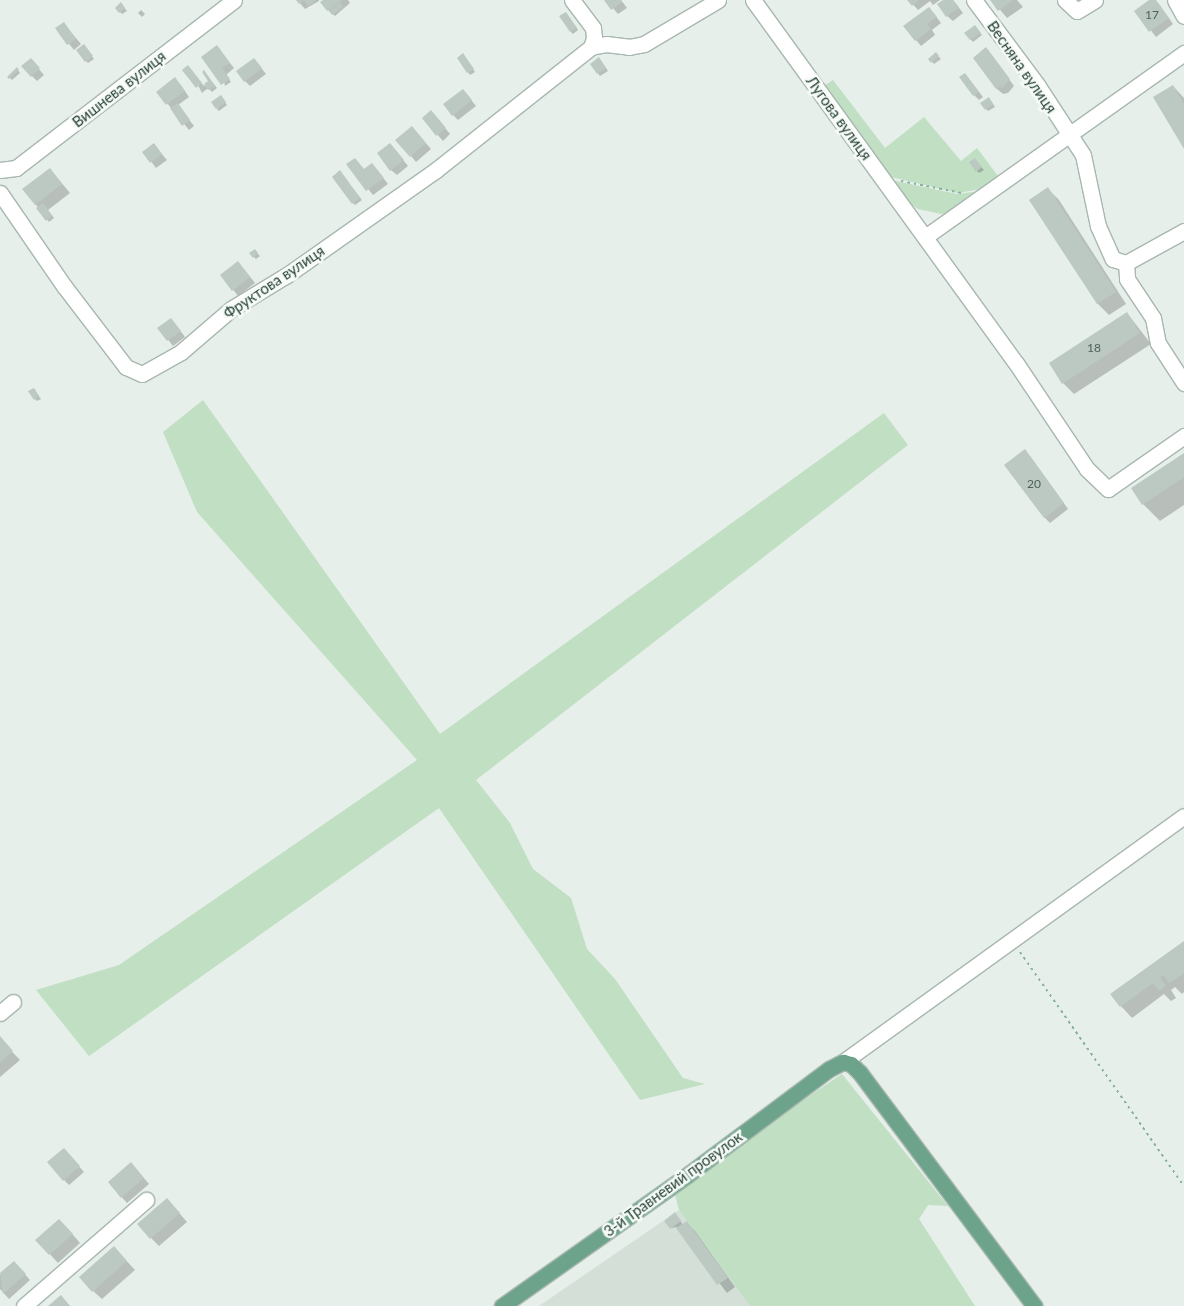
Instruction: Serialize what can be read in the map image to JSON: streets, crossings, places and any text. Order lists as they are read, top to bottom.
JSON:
{
  "streets": {
    "main road": ["3-й Травневий провулок"],
    "street": [
      "Весняна вулиця",
      "Вишнева вулиця",
      "Лугова вулиця",
      "Фруктова вулиця"
    ]
  },
  "house_numbers": ["17", "18", "20"]
}
